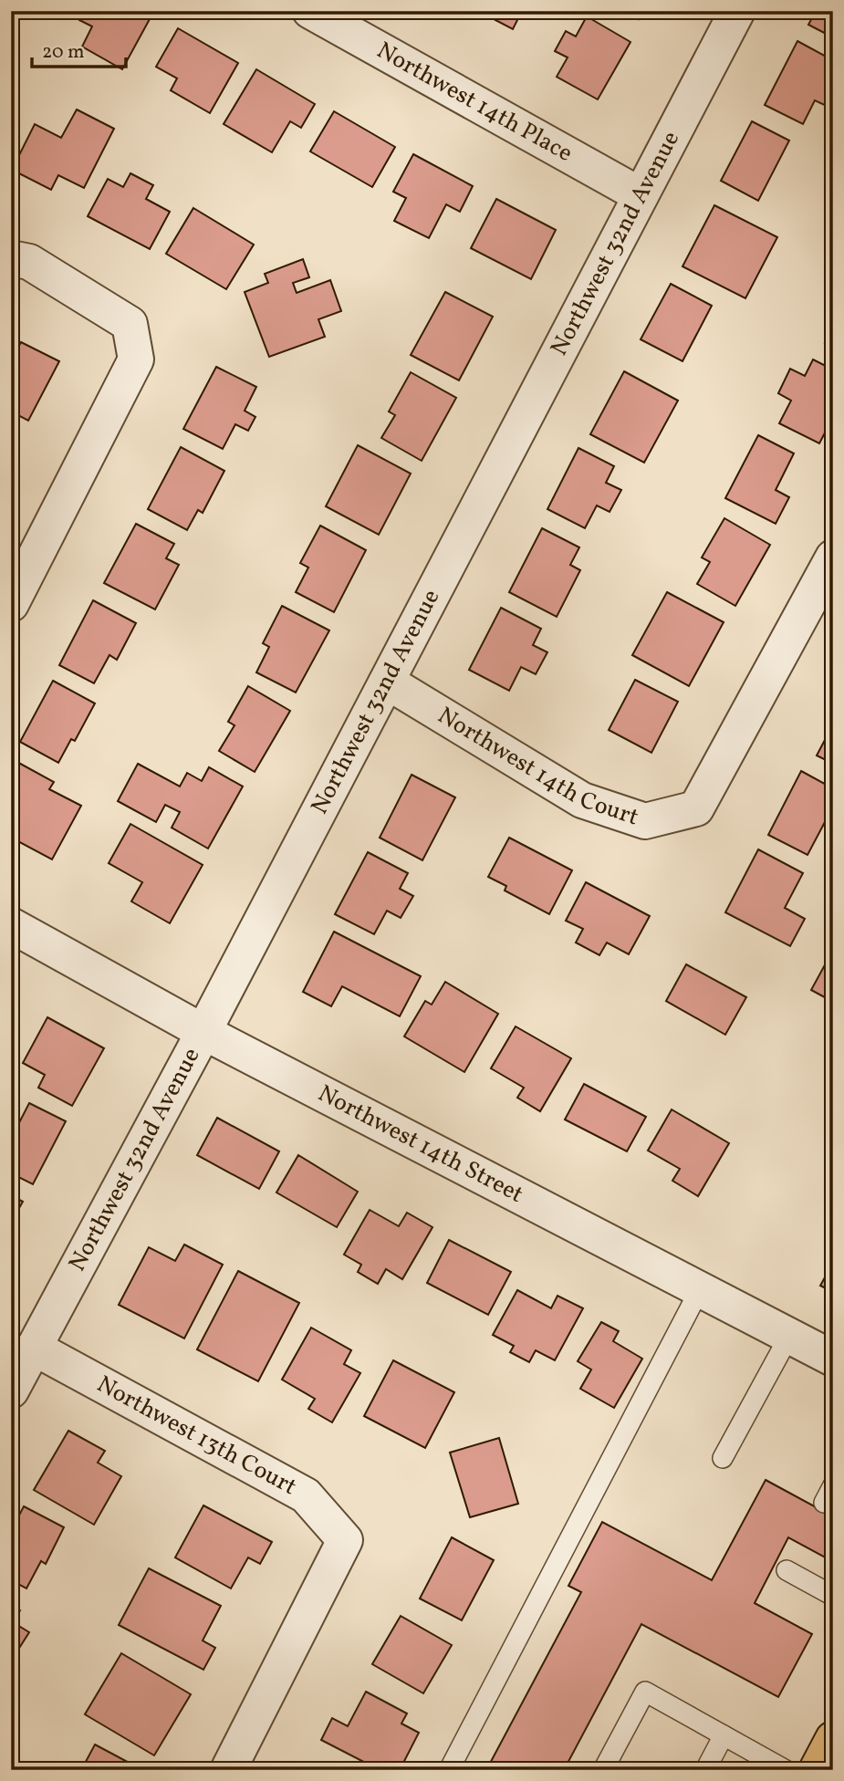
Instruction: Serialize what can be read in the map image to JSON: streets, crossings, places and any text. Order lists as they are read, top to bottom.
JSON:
{
  "streets": {
    "street": [
      "Northwest 14th Place",
      "Northwest 32nd Avenue",
      "Northwest 14th Court",
      "Northwest 14th Street",
      "Northwest 13th Court"
    ]
  },
  "crossings": [
    ["Northwest 14th Place", "Northwest 32nd Avenue"],
    ["Northwest 32nd Avenue", "Northwest 14th Court"],
    ["Northwest 32nd Avenue", "Northwest 14th Street"],
    ["Northwest 32nd Avenue", "Northwest 13th Court"]
  ],
  "scale_bar": "20 m"
}
